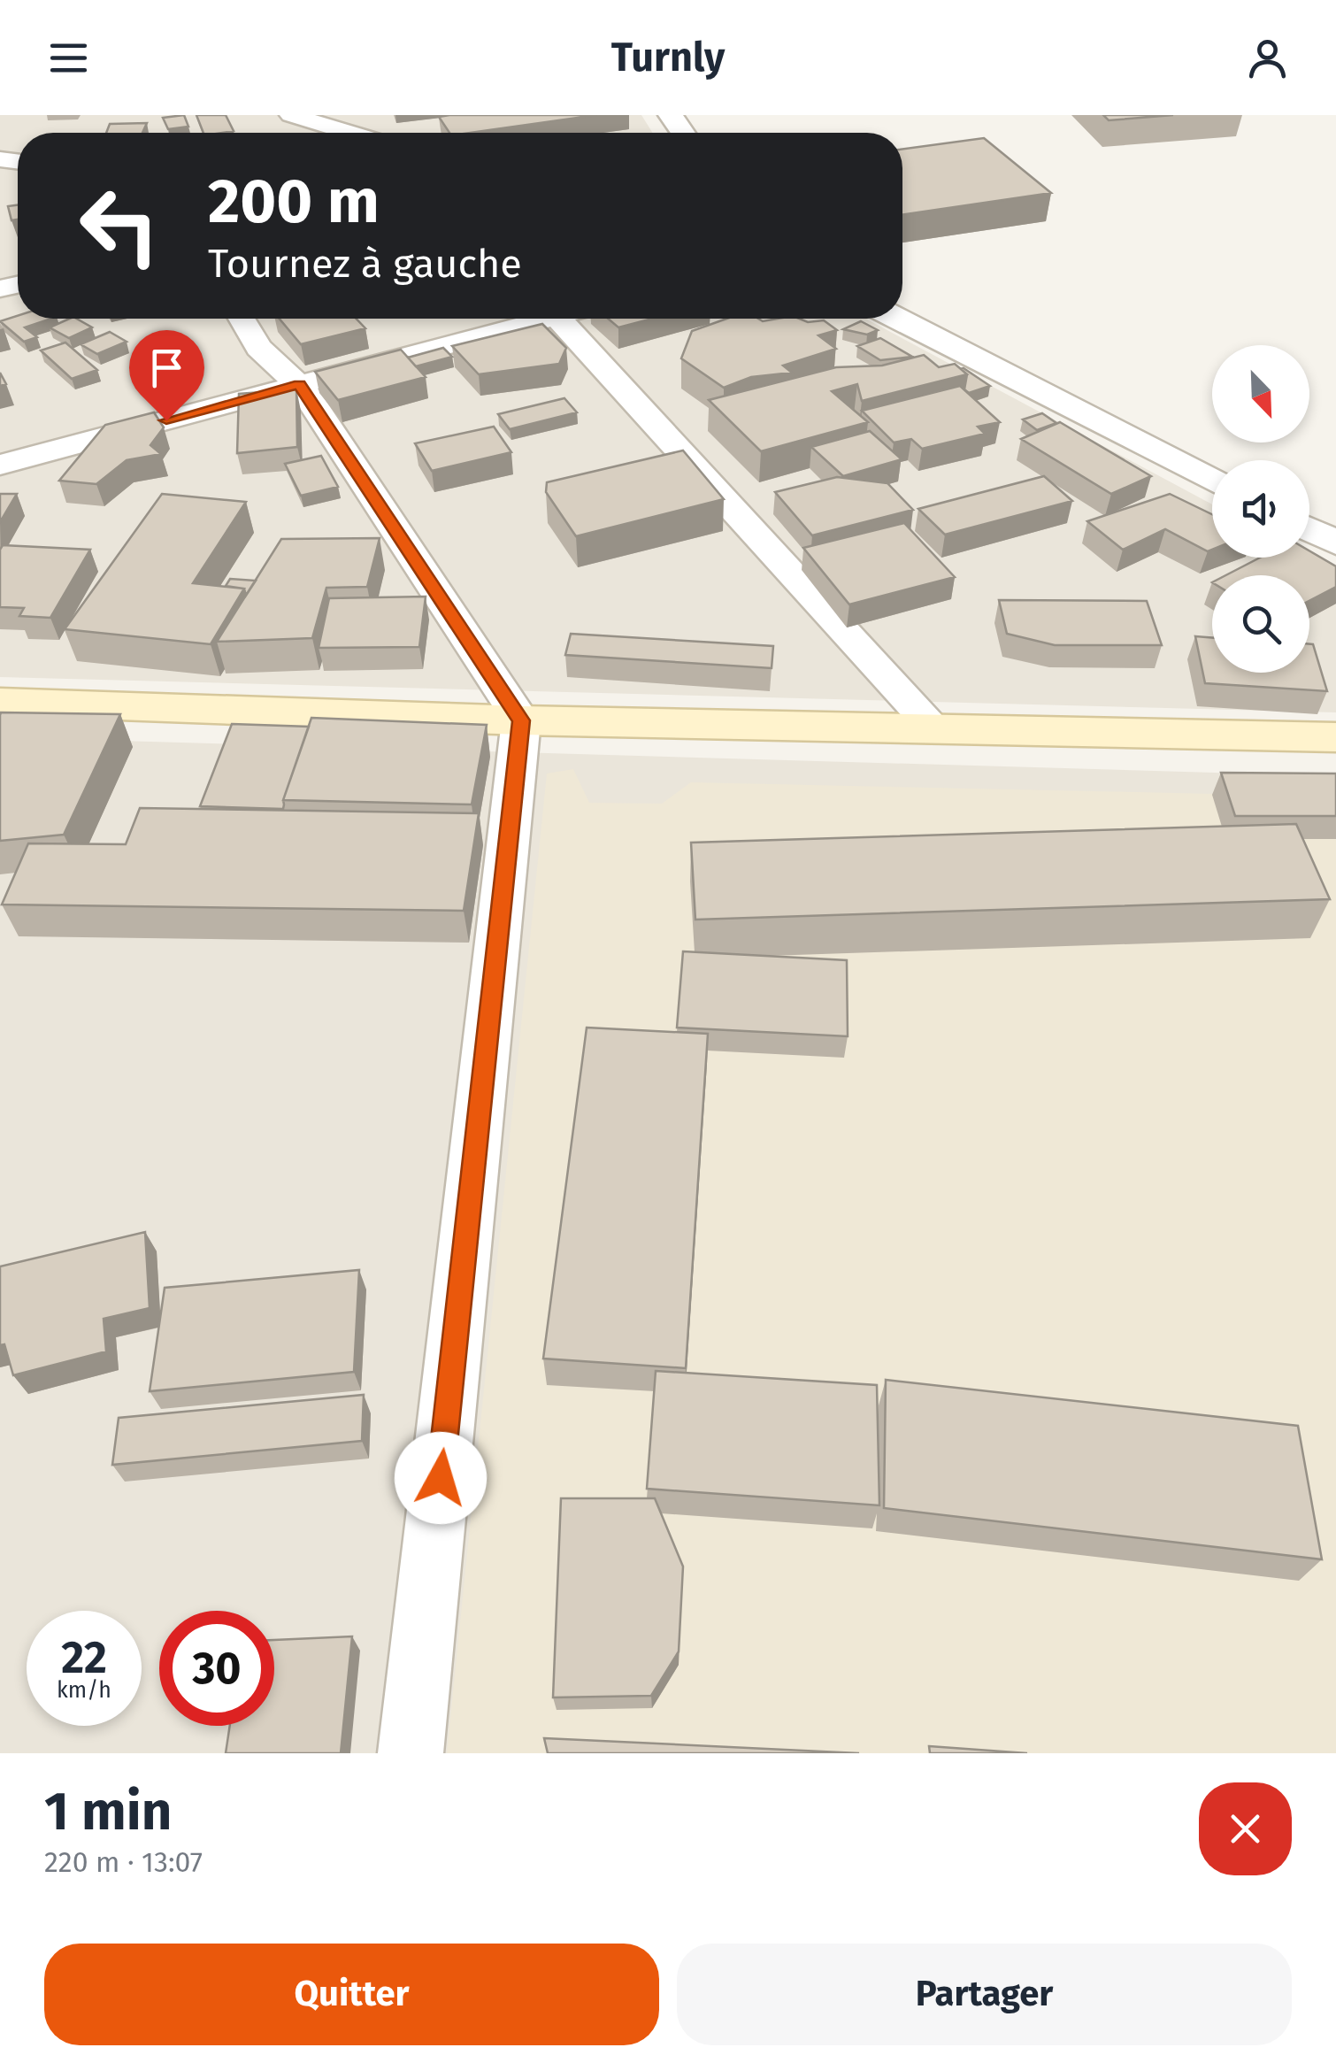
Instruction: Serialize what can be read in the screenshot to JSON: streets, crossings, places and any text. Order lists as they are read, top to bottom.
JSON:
{
  "north": "bottom right",
  "page": {
    "header": "Turnly",
    "turn": ["200 m", "Tournez à gauche"],
    "speed": "22 km/h",
    "limit": "30",
    "heading": ["1 min", "220 m · 13:07"],
    "buttons": ["Quitter", "Partager"]
  }
}
